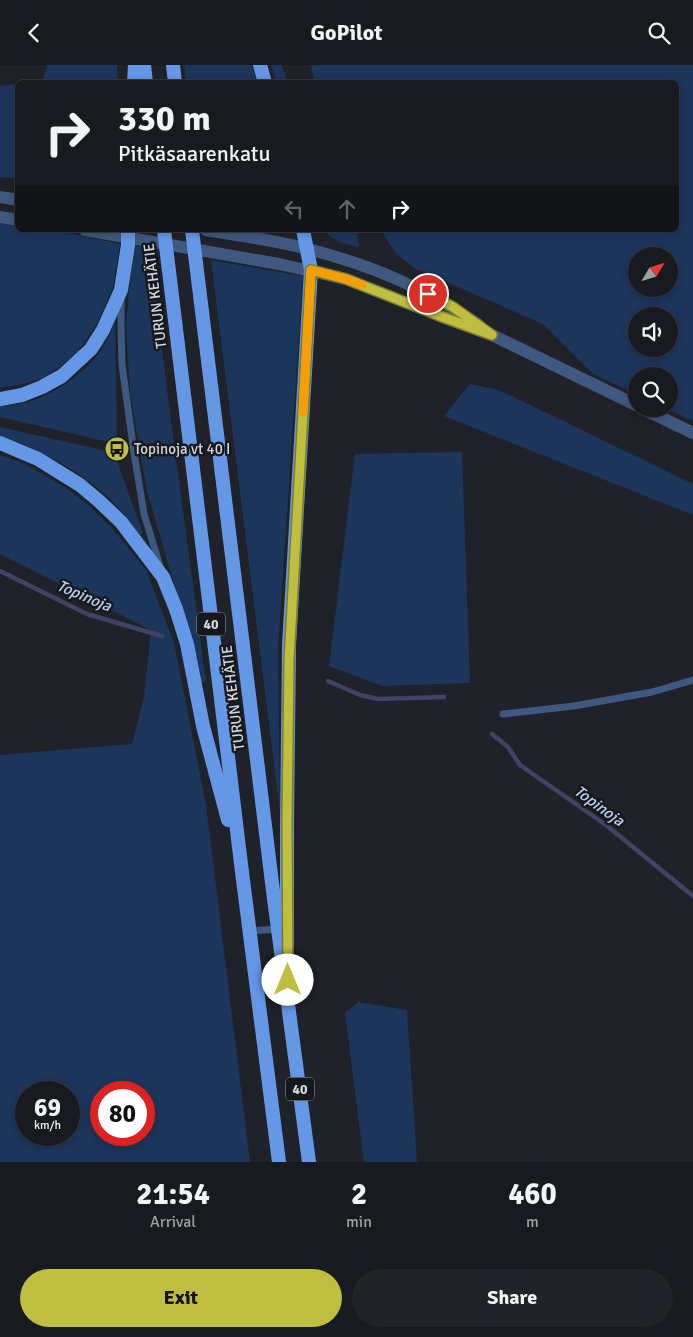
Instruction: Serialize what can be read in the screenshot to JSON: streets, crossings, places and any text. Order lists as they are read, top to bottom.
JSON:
{
  "streets": {
    "highway": ["TURUN KEHÄTIE", "40"]
  },
  "water": ["Topinoja"],
  "places": {
    "bus stop": ["Topinoja vt 40 I"]
  },
  "north": "top right",
  "page": {
    "header": "GoPilot",
    "turn": ["330 m", "Pitkäsaarenkatu"],
    "speed": "69 km/h",
    "limit": "80",
    "eta": [
      "21:54",
      "Arrival",
      "2",
      "min",
      "460",
      "m"
    ],
    "buttons": ["Exit", "Share"]
  }
}
